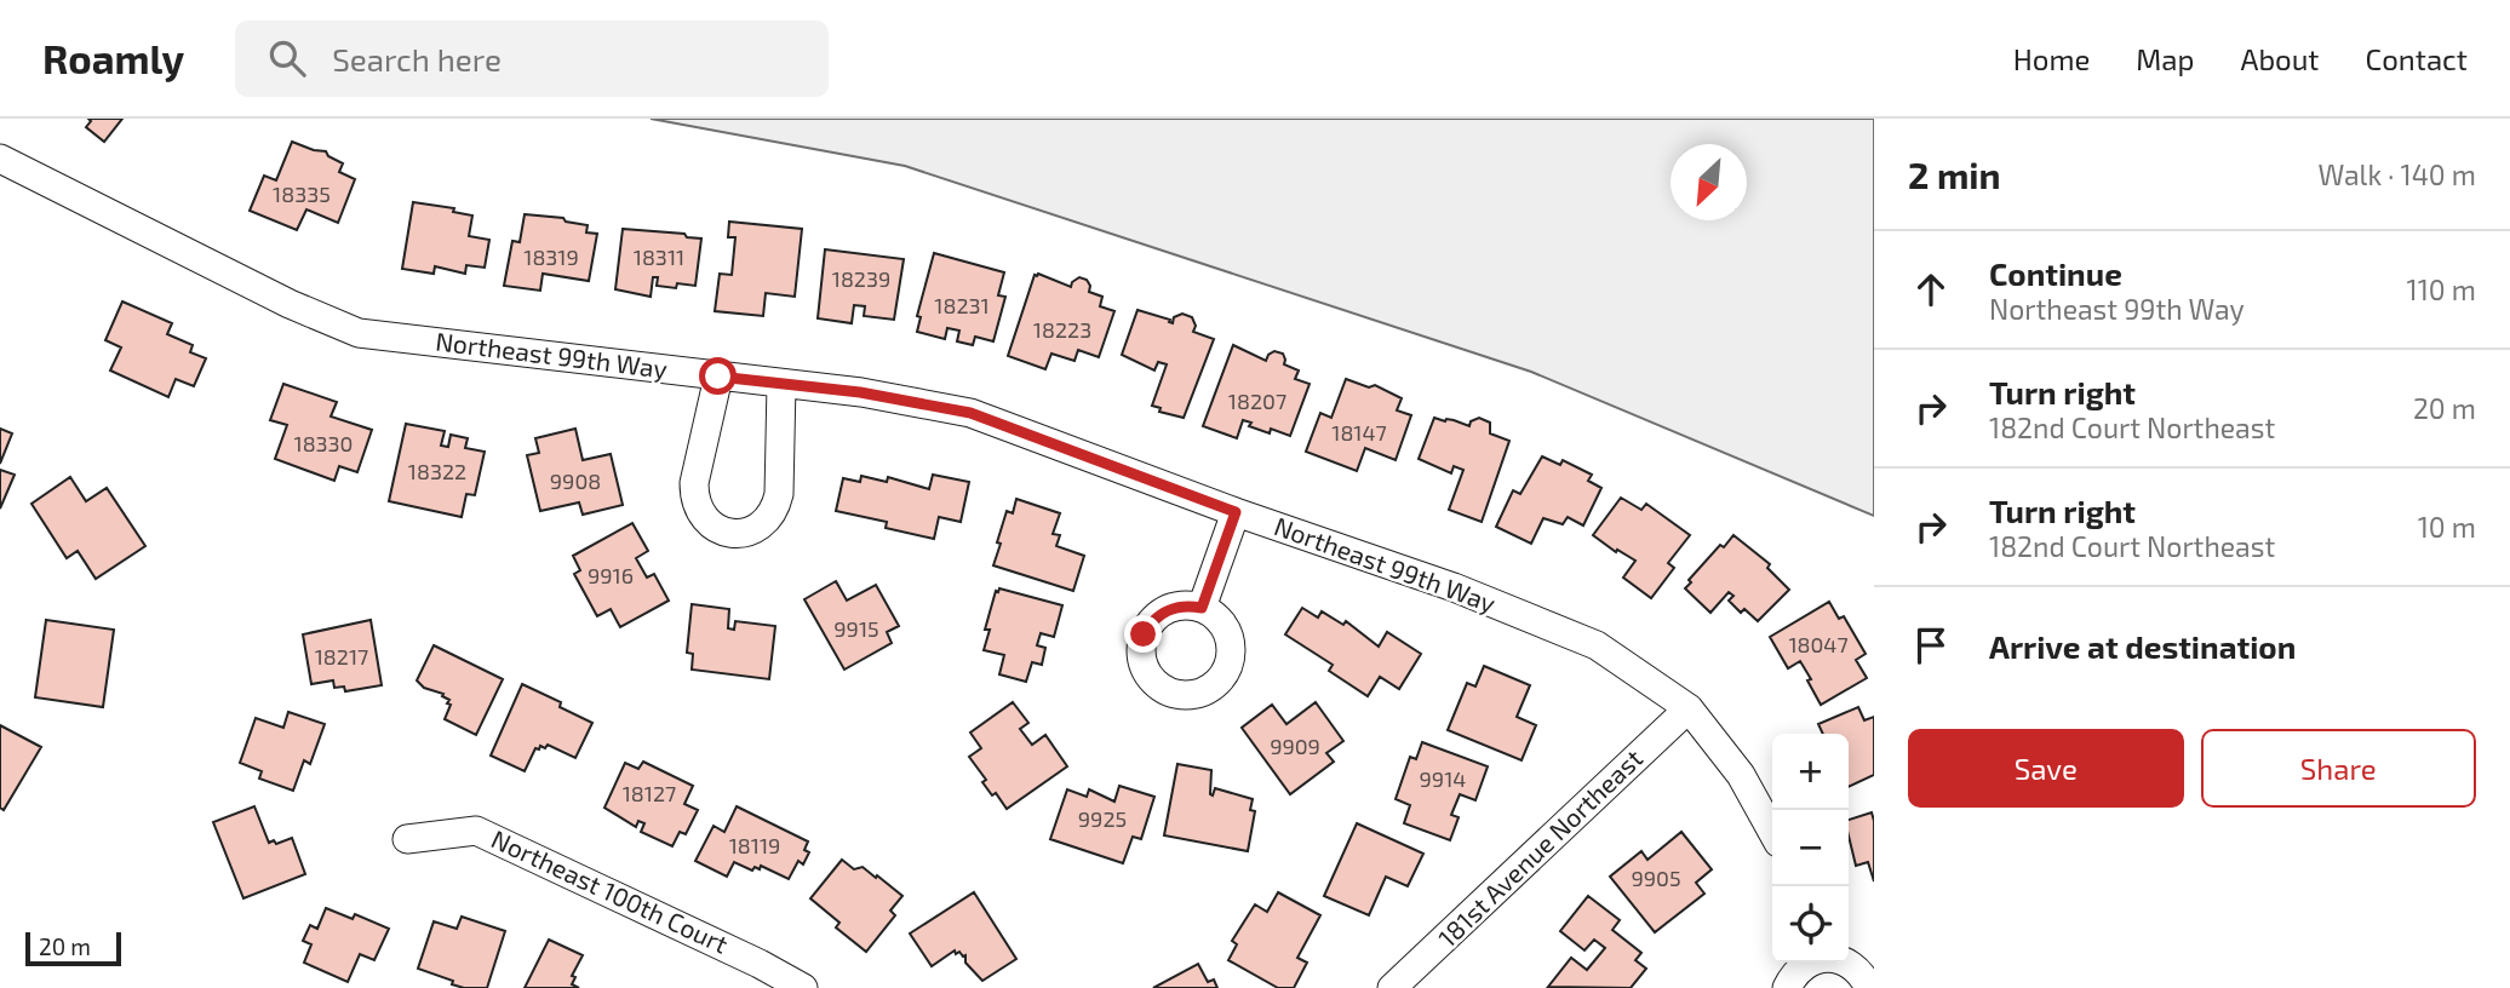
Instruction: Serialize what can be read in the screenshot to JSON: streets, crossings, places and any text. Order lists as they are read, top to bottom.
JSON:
{
  "streets": {
    "street": ["Northeast 99th Way", "181st Avenue Northeast", "Northeast 100th Court"]
  },
  "crossings": [
    ["Northeast 99th Way", "181st Avenue Northeast"]
  ],
  "house_numbers": [
    "18335",
    "18319",
    "18311",
    "18239",
    "18231",
    "18223",
    "18207",
    "18147",
    "18330",
    "18322",
    "9908",
    "9916",
    "9915",
    "18047",
    "18217",
    "9909",
    "9914",
    "18127",
    "9925",
    "18119",
    "9905"
  ],
  "scale_bar": "20 m",
  "north": "bottom left",
  "page": {
    "header": "Roamly",
    "search": "Search here",
    "nav": [
      "Home",
      "Map",
      "About",
      "Contact"
    ],
    "heading": ["2 min", "Walk · 140 m"],
    "list": [
      ["Continue", "Northeast 99th Way", "110 m"],
      ["Turn right", "182nd Court Northeast", "20 m"],
      ["Turn right", "182nd Court Northeast", "10 m"],
      "Arrive at destination"
    ],
    "buttons": ["Save", "Share"],
    "map_buttons": ["+", "−"],
    "scale": "20 m"
  }
}
